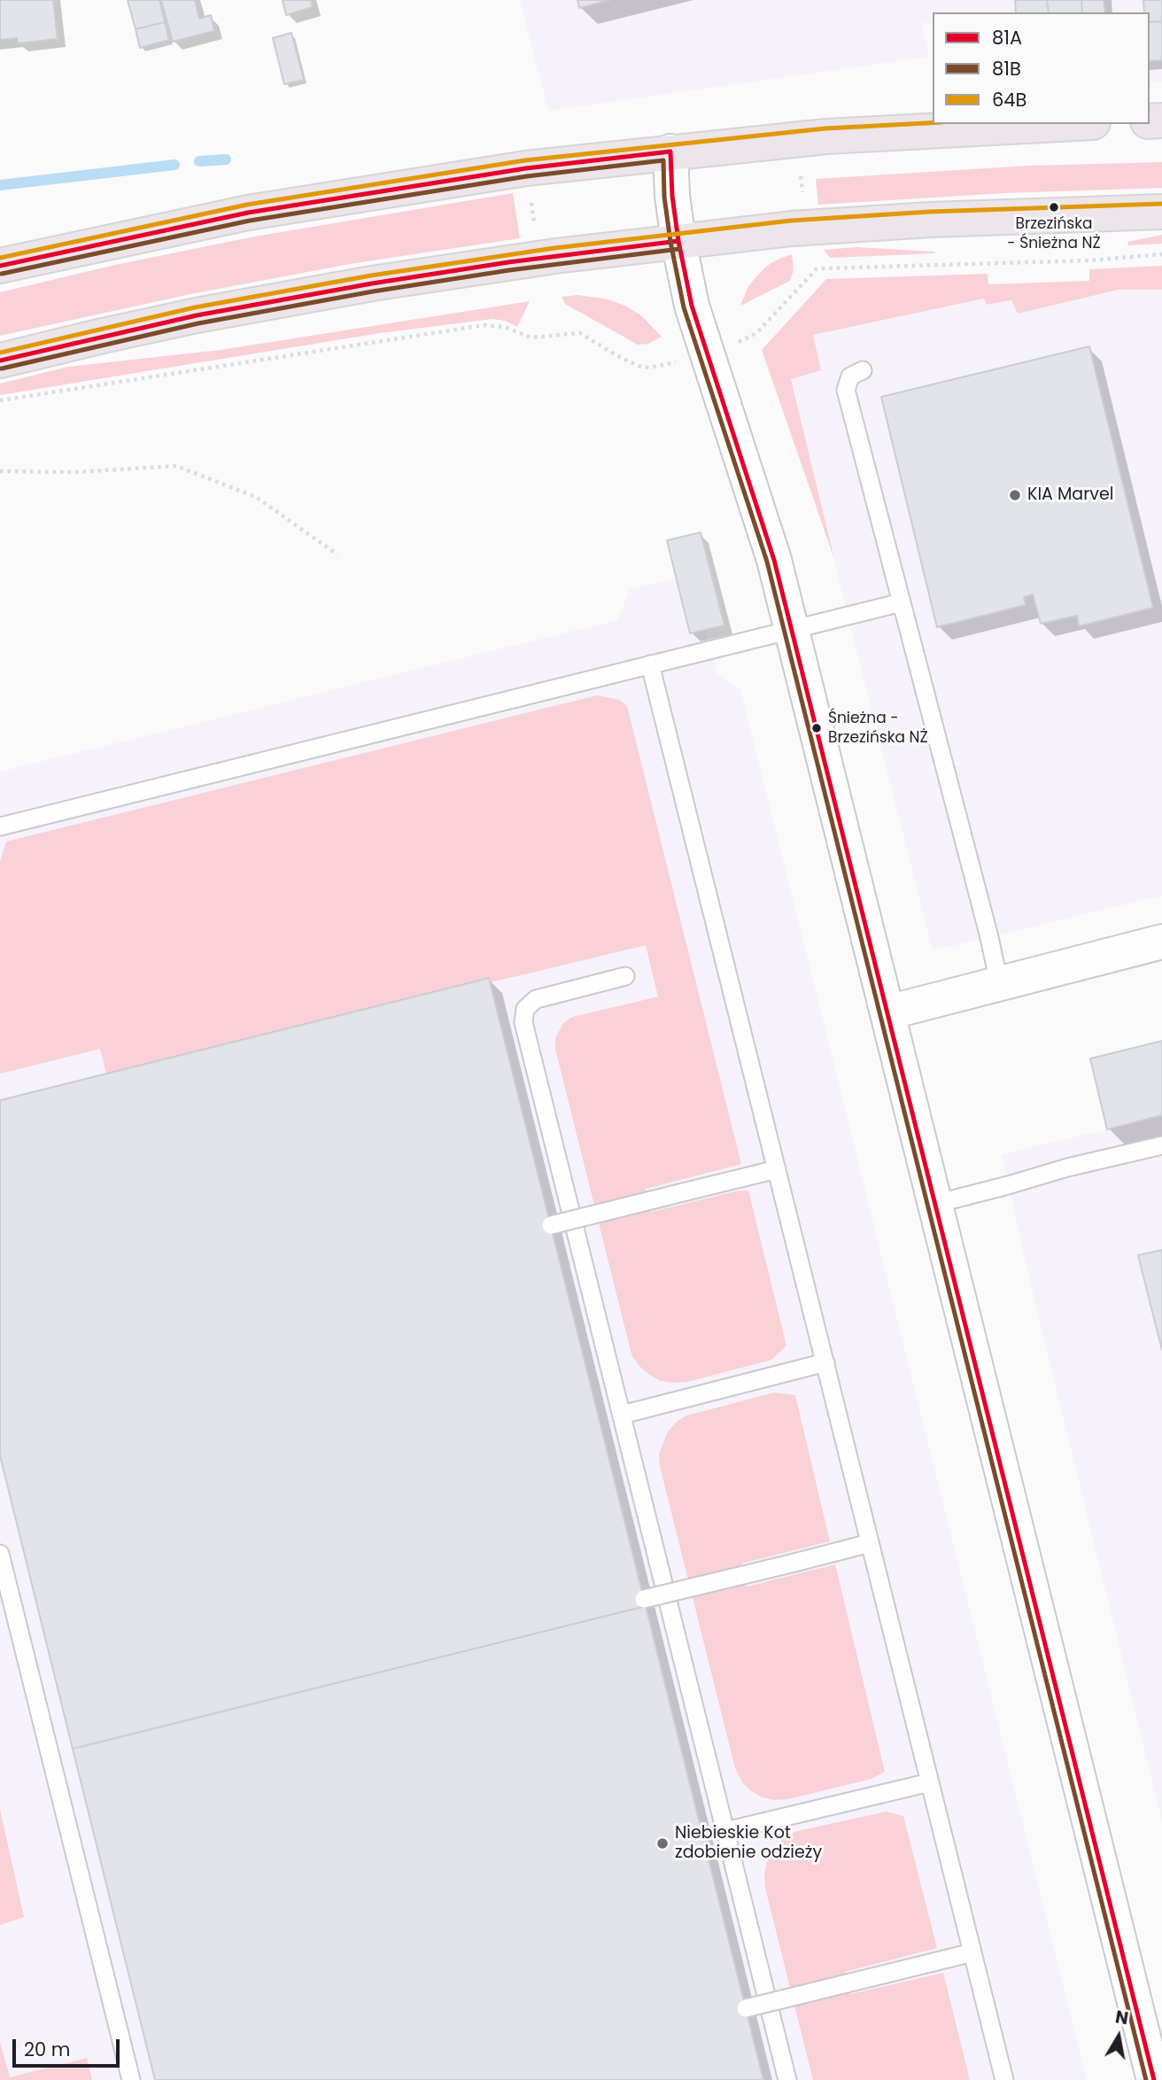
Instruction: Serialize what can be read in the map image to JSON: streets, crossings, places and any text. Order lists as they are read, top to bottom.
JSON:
{
  "places": [
    "Brzezińska - Śnieżna NŻ",
    "KIA Marvel",
    "Śnieżna - Brzezińska NŻ",
    "Niebieskie Kot zdobienie odzieży"
  ],
  "lines": ["transit line 64B", "transit line 81A", "transit line 81B"],
  "legend": ["81A", "81B", "64B"],
  "scale_bar": "20 m",
  "north": "top"
}
